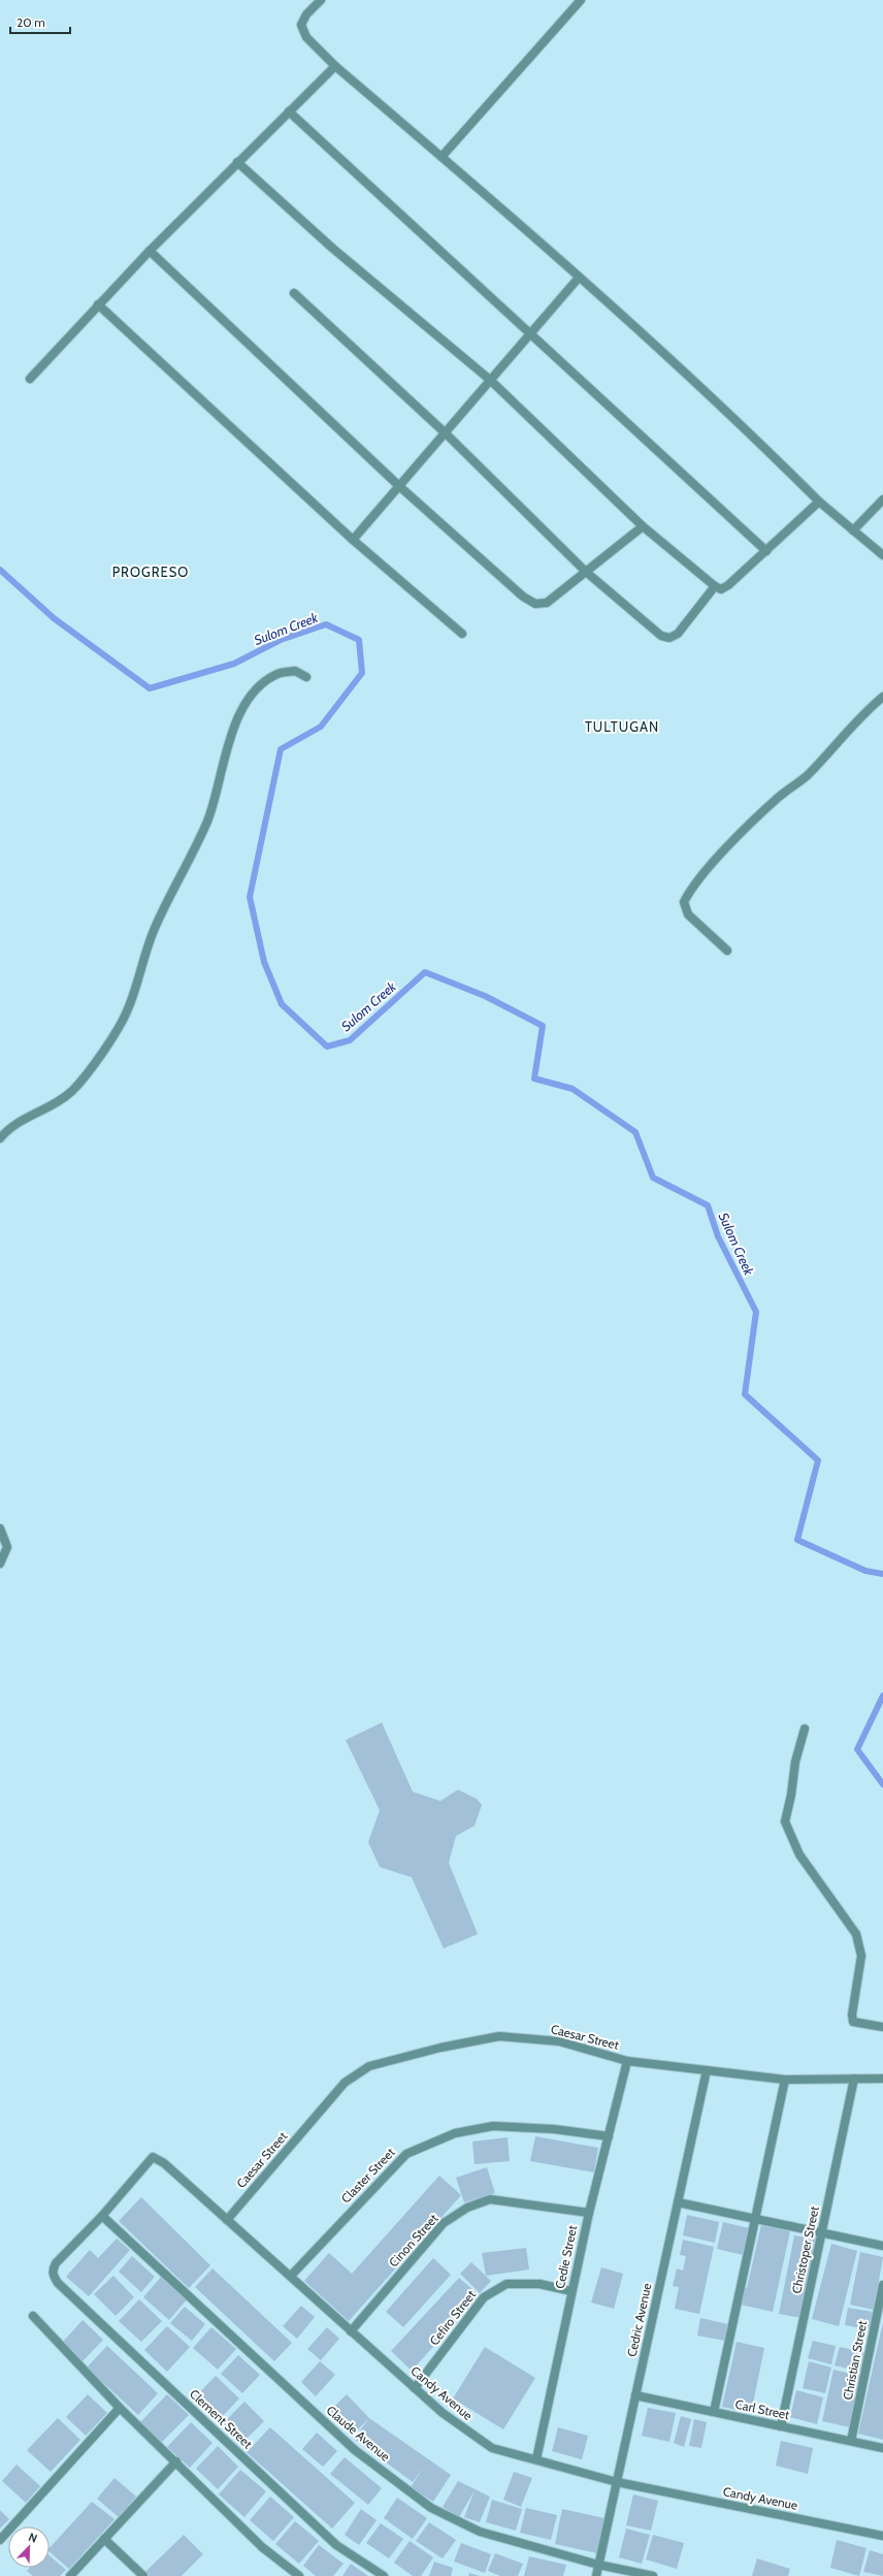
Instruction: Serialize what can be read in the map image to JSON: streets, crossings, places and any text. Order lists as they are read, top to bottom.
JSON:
{
  "streets": {
    "street": [
      "Caesar Street",
      "Claster Street",
      "Cinon Street",
      "Christoper Street",
      "Cedie Street",
      "Cefiro Street",
      "Cedric Avenue",
      "Christian Street",
      "Candy Avenue",
      "Carl Street",
      "Clement Street",
      "Claude Avenue"
    ]
  },
  "crossings": [
    ["Caesar Street", "Christoper Street"],
    ["Caesar Street", "Cedie Street"],
    ["Caesar Street", "Cedric Avenue"],
    ["Caesar Street", "Candy Avenue"],
    ["Claster Street", "Cedie Street"],
    ["Claster Street", "Candy Avenue"],
    ["Cinon Street", "Cedie Street"],
    ["Cinon Street", "Candy Avenue"],
    ["Christoper Street", "Carl Street"],
    ["Cedie Street", "Cefiro Street"],
    ["Cedie Street", "Candy Avenue"],
    ["Cefiro Street", "Candy Avenue"],
    ["Cedric Avenue", "Candy Avenue"],
    ["Cedric Avenue", "Carl Street"],
    ["Cedric Avenue", "Claude Avenue"],
    ["Christian Street", "Carl Street"],
    ["Candy Avenue", "Clement Street"],
    ["Candy Avenue", "Claude Avenue"],
    ["Clement Street", "Claude Avenue"]
  ],
  "districts": ["PROGRESO", "TULTUGAN"],
  "water": ["Sulom Creek"],
  "scale_bar": "20 m",
  "north": "top right"
}
